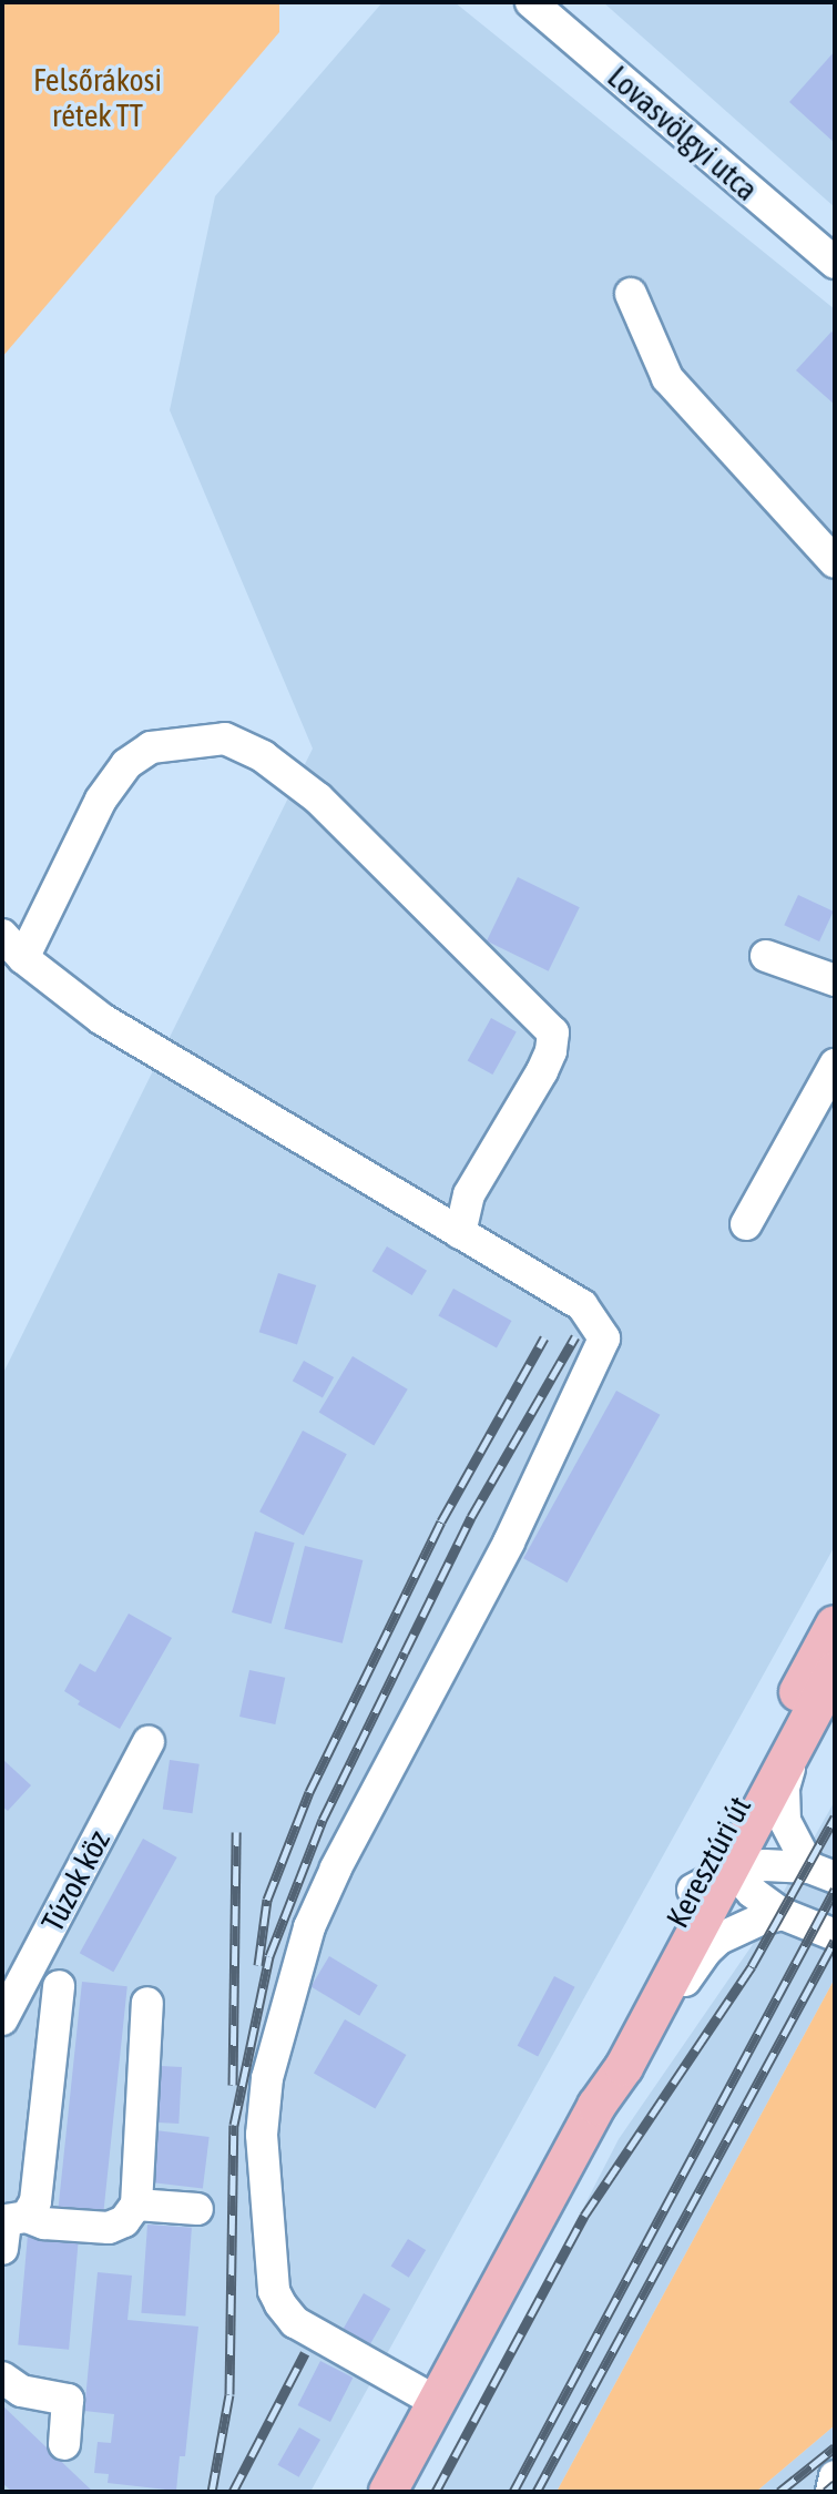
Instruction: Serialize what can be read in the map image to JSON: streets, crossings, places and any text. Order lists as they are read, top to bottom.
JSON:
{
  "streets": {
    "main road": ["Keresztúri út"],
    "street": ["Lovasvölgyi utca", "Túzok köz"]
  },
  "parks": ["Felsőrákosi rétek TT"]
}
